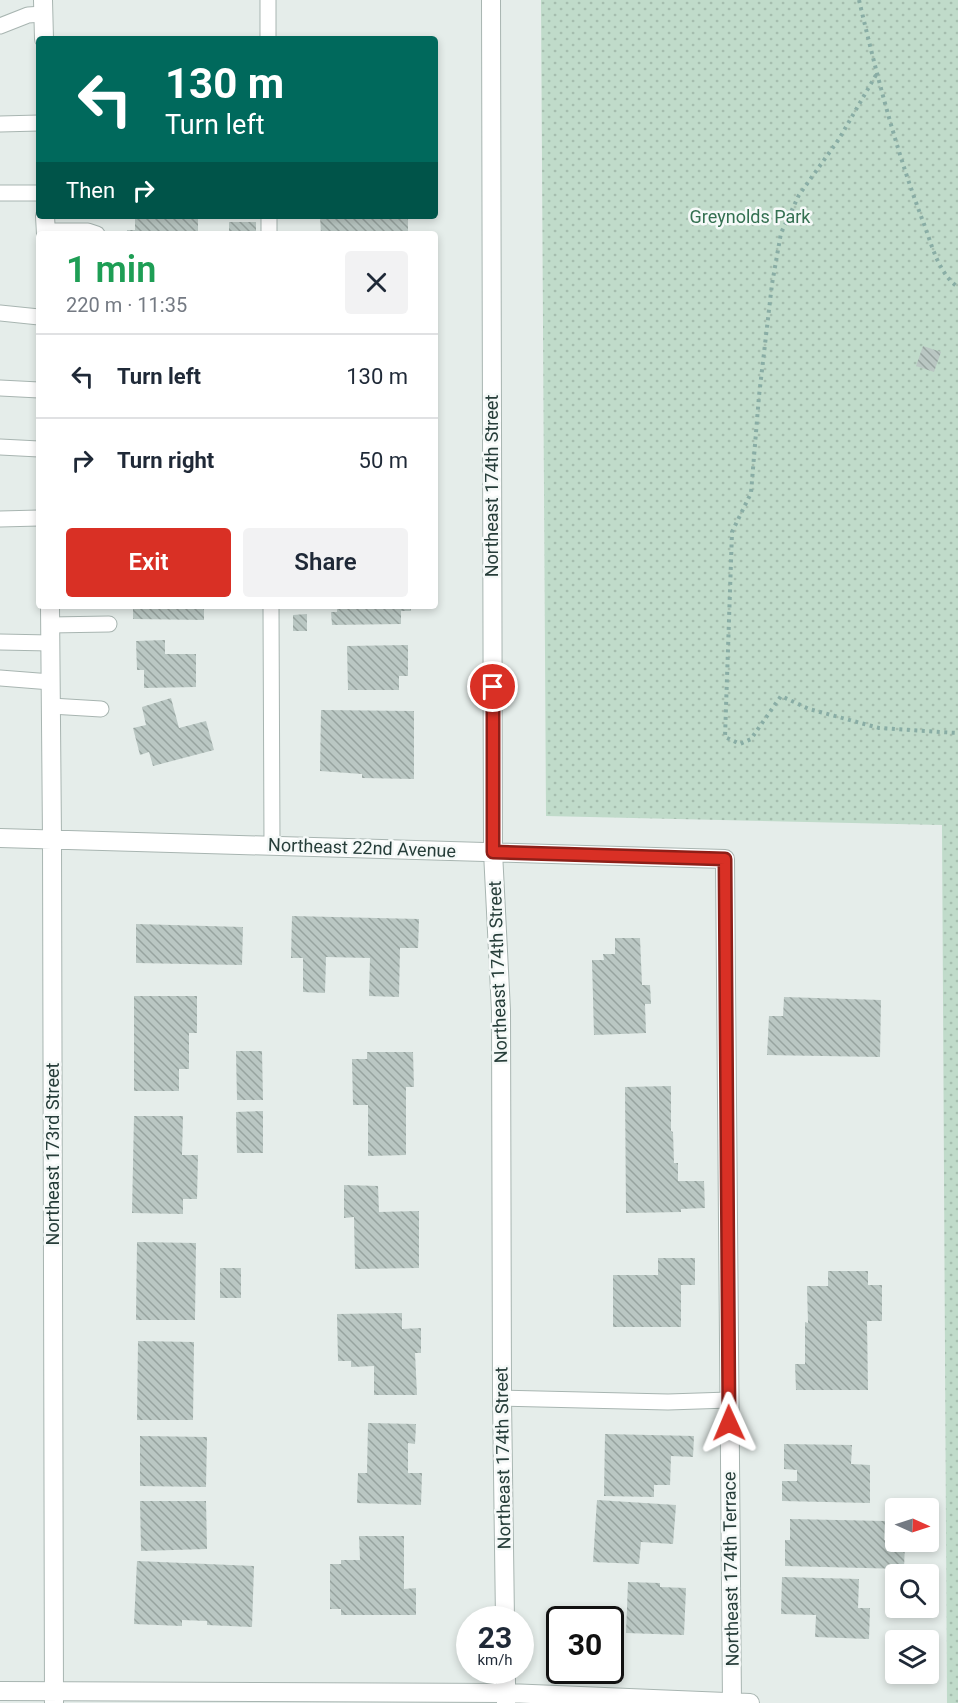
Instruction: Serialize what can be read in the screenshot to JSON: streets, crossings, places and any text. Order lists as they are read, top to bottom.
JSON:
{
  "streets": {
    "street": [
      "Northeast 174th Street",
      "Northeast 22nd Avenue",
      "Northeast 173rd Street",
      "Northeast 174th Terrace"
    ]
  },
  "crossings": [
    ["Northeast 174th Street", "Northeast 22nd Avenue"],
    ["Northeast 22nd Avenue", "Northeast 173rd Street"],
    ["Northeast 22nd Avenue", "Northeast 174th Terrace"]
  ],
  "parks": ["Greynolds Park"],
  "north": "right",
  "page": {
    "turn": ["130 m", "Turn left"],
    "then": "Then",
    "heading": ["1 min", "220 m · 11:35"],
    "list": [
      {
        "name": "Turn left",
        "value": "130 m"
      },
      {
        "name": "Turn right",
        "value": "50 m"
      }
    ],
    "buttons": ["Exit", "Share"],
    "speed": "23 km/h",
    "limit": "30"
  }
}
